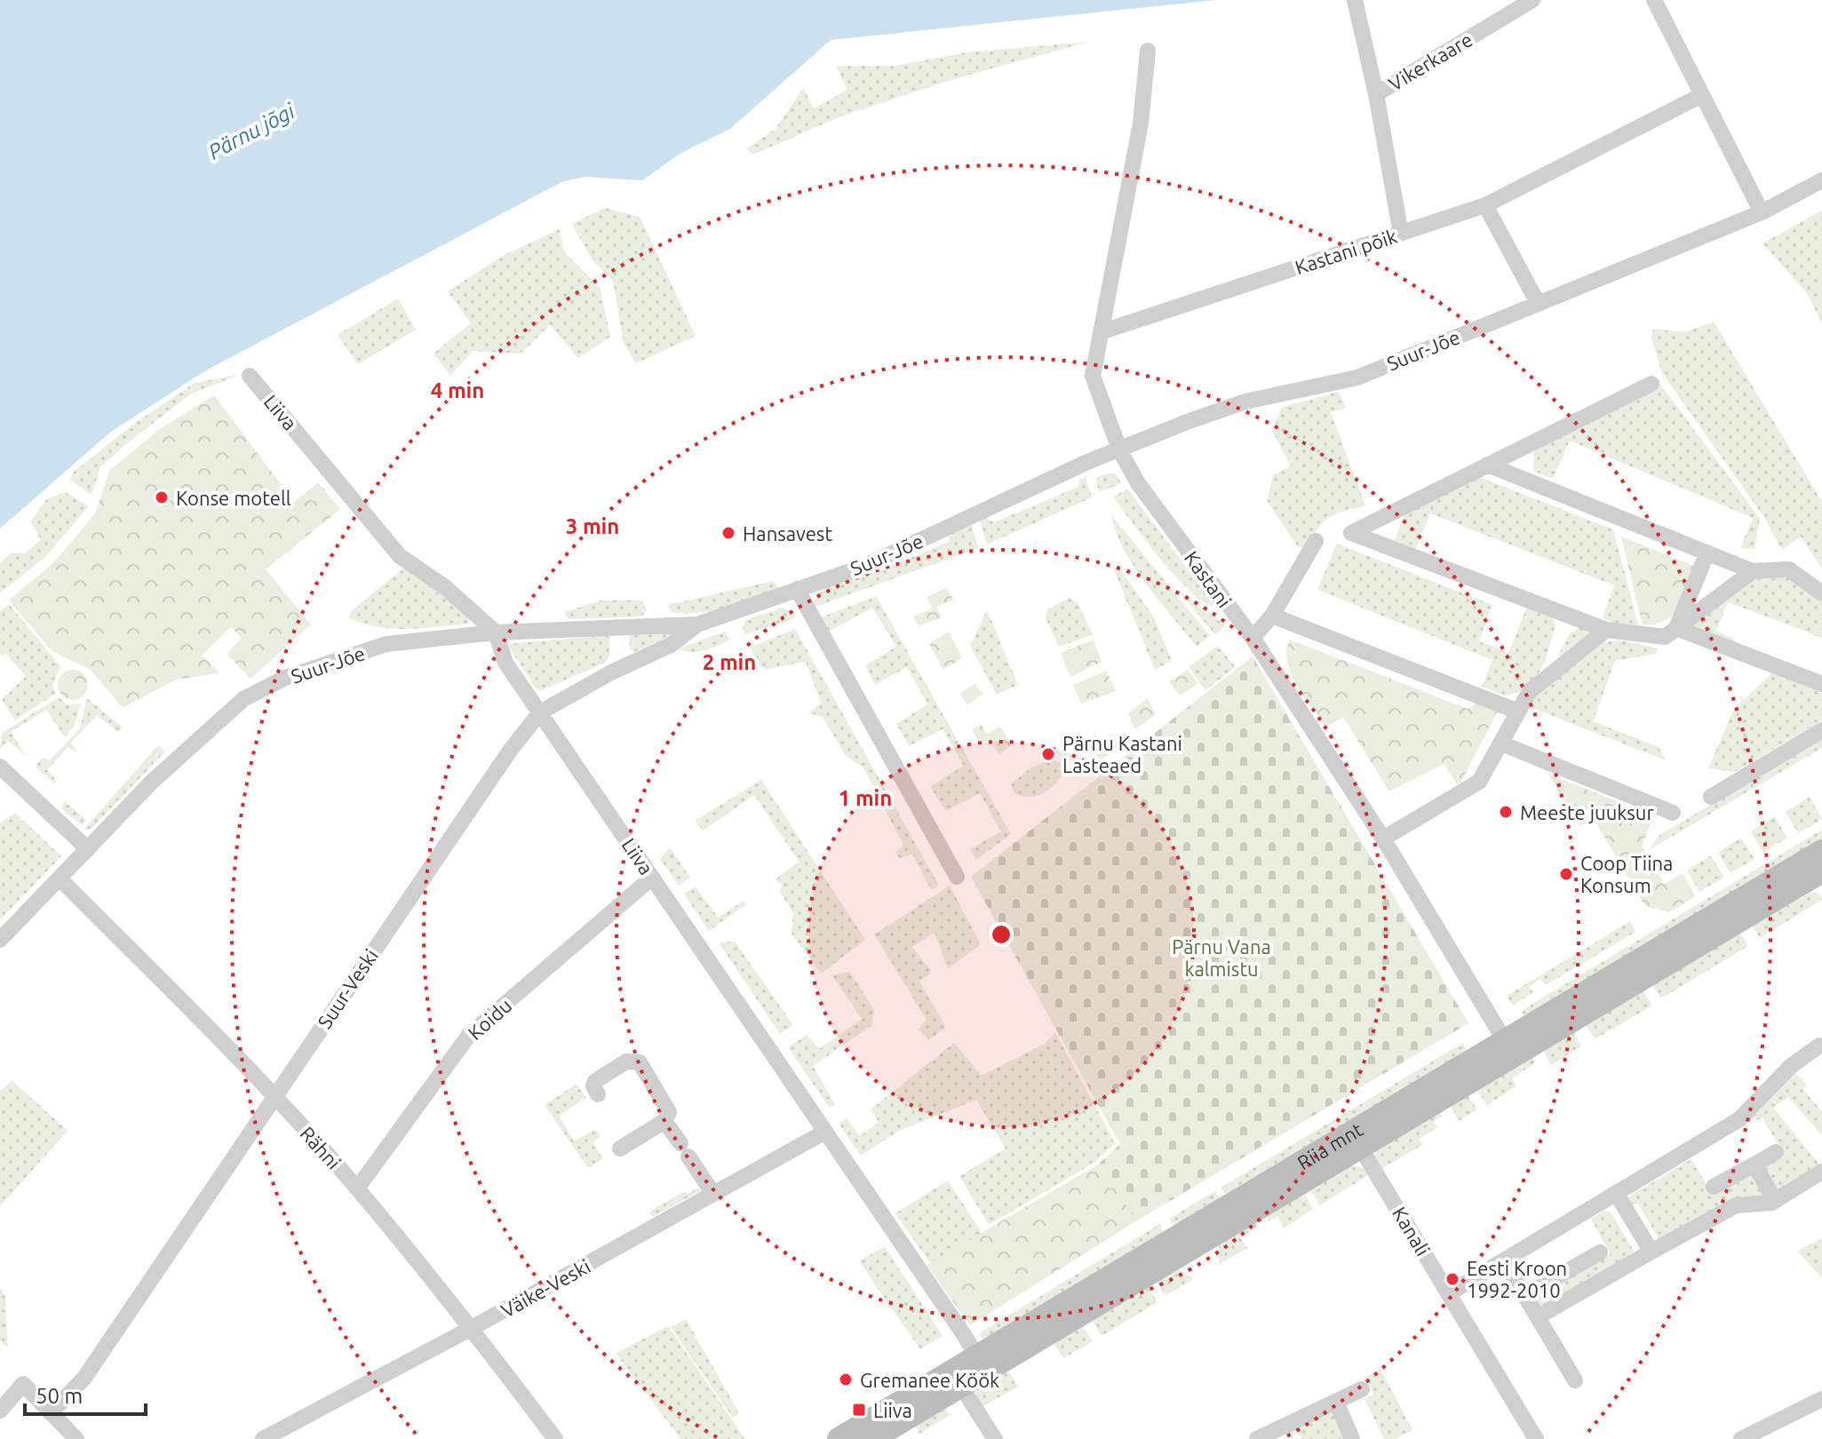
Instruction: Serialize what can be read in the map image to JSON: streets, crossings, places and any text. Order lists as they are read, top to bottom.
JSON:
{
  "streets": {
    "main road": ["Riia mnt"],
    "street": [
      "Vikerkaare",
      "Kastani põik",
      "Suur-Jõe",
      "Liiva",
      "Kastani",
      "Suur-Veski",
      "Koidu",
      "Rähni",
      "Kanali",
      "Väike-Veski"
    ]
  },
  "crossings": [
    ["Vikerkaare", "Kastani põik"],
    ["Kastani põik", "Kastani"],
    ["Suur-Jõe", "Liiva"],
    ["Suur-Jõe", "Kastani"],
    ["Suur-Jõe", "Suur-Veski"],
    ["Suur-Jõe", "Rähni"],
    ["Liiva", "Suur-Veski"],
    ["Liiva", "Koidu"],
    ["Liiva", "Riia mnt"],
    ["Liiva", "Väike-Veski"],
    ["Kastani", "Riia mnt"],
    ["Suur-Veski", "Rähni"],
    ["Koidu", "Rähni"],
    ["Riia mnt", "Kanali"],
    ["Rähni", "Väike-Veski"]
  ],
  "water": ["Pärnu jõgi"],
  "parks": ["Pärnu Vana kalmistu"],
  "places": {
    "other": [
      "Konse motell",
      "Hansavest",
      "Pärnu Kastani Lasteaed",
      "Meeste juuksur",
      "Coop Tiina Konsum",
      "Eesti Kroon 1992-2010",
      "Gremanee Köök"
    ],
    "transit": ["Liiva"]
  },
  "scale_bar": "50 m",
  "rings": [
    "4 min",
    "3 min",
    "2 min",
    "1 min"
  ]
}
